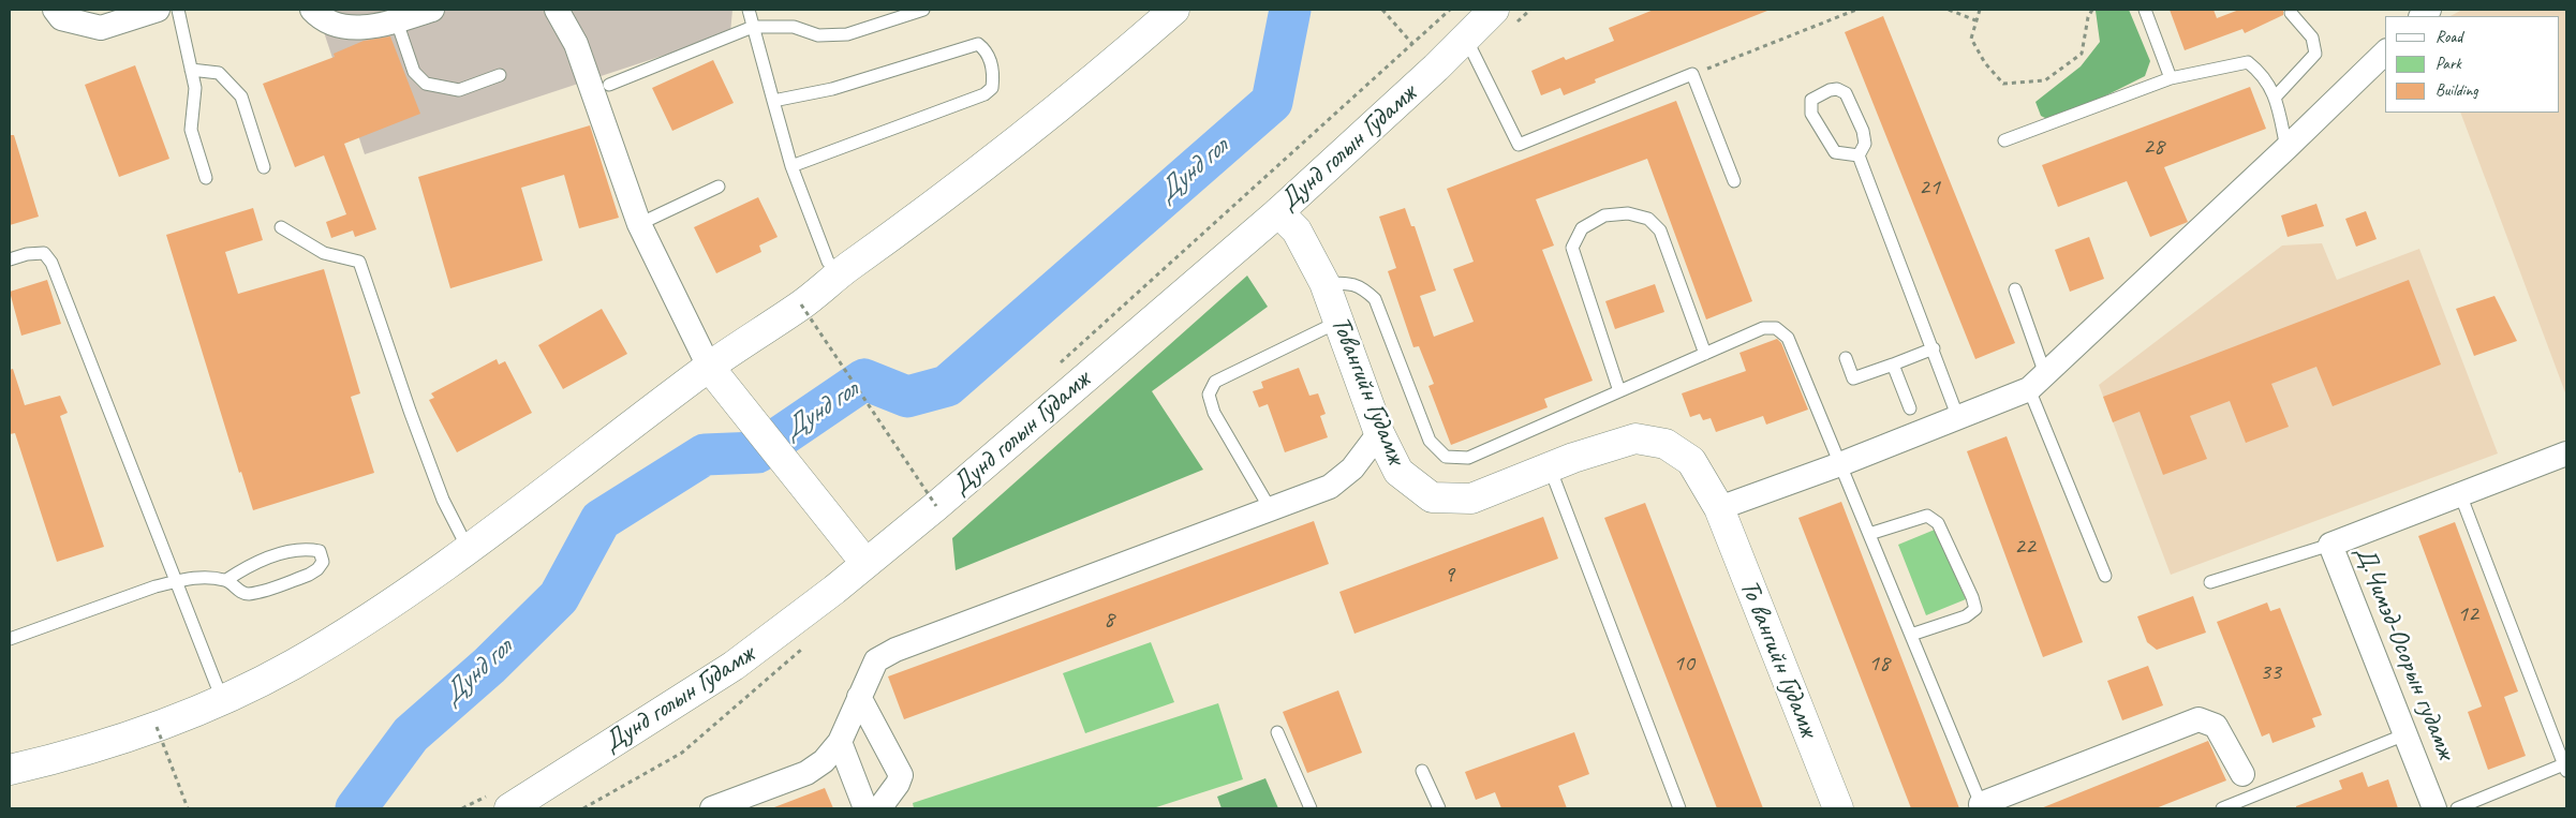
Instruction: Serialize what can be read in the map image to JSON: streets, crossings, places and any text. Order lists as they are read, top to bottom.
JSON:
{
  "streets": {
    "street": [
      "Дунд голын Гудамж",
      "Товангийн Гудамж",
      "Д.Чимэд-Осорын гудамж",
      "То вангийн Гудамж"
    ]
  },
  "crossings": [
    ["Дунд голын Гудамж", "Товангийн Гудамж"],
    ["Товангийн Гудамж", "То вангийн Гудамж"]
  ],
  "water": ["Дунд гол"],
  "house_numbers": [
    "28",
    "21",
    "22",
    "9",
    "12",
    "8",
    "10",
    "18",
    "33"
  ],
  "legend": ["Road", "Park", "Building"]
}
